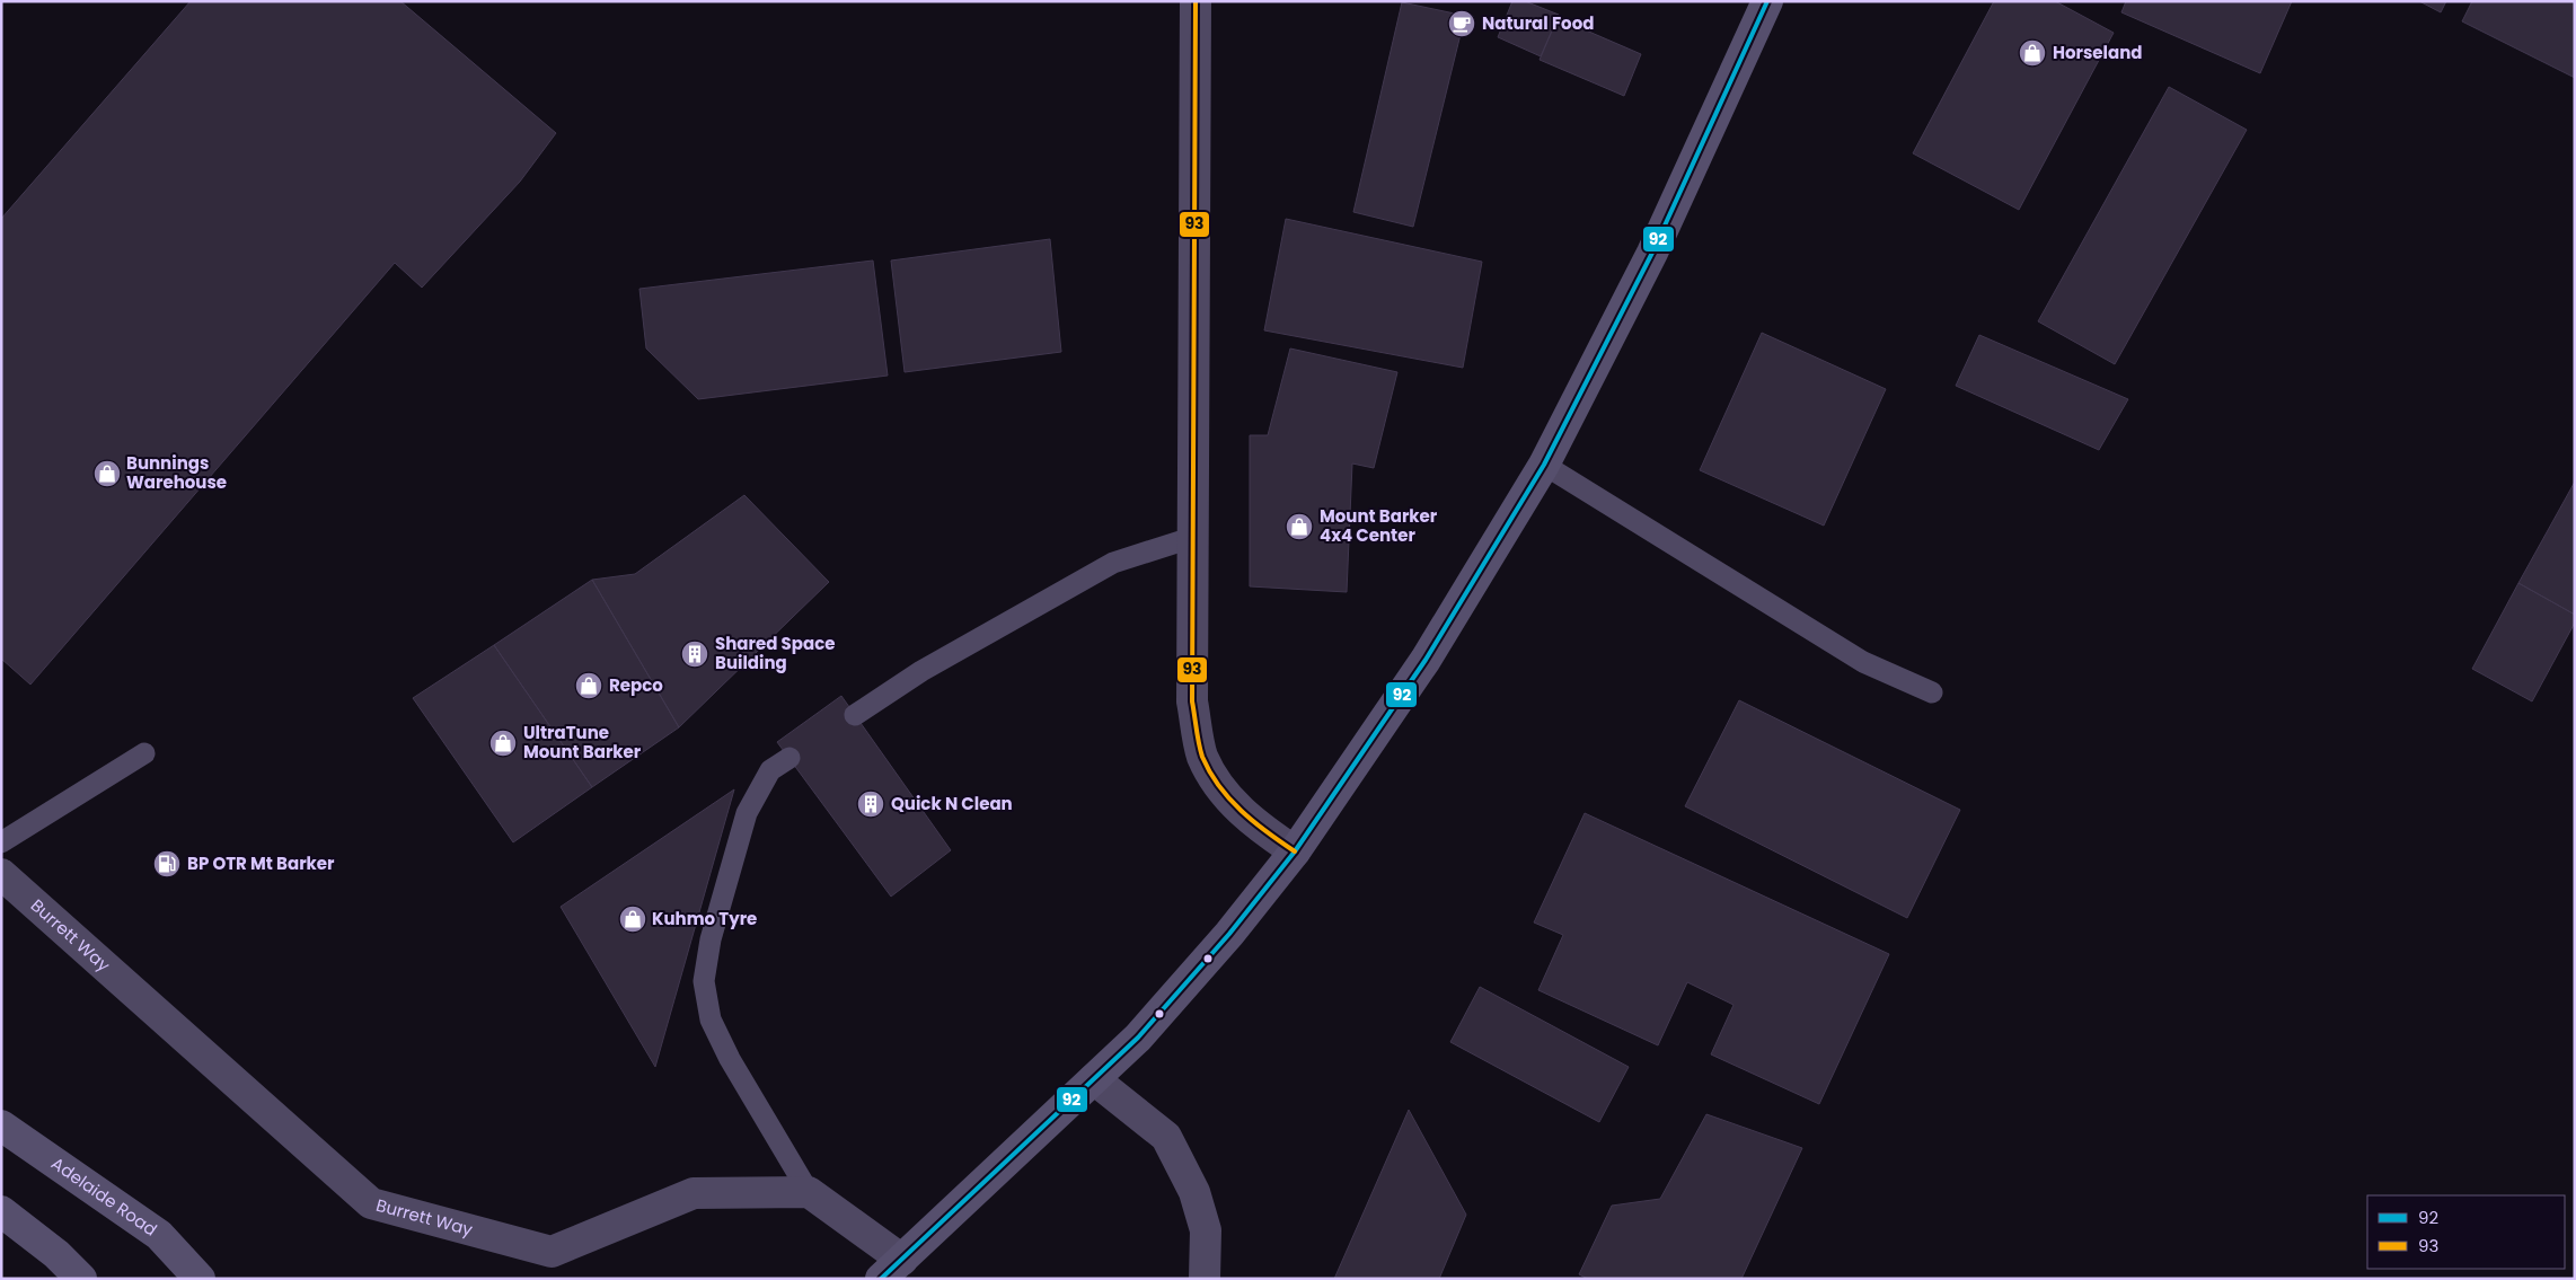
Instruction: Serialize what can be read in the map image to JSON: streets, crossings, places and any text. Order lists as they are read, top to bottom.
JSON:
{
  "streets": {
    "main road": ["Adelaide Road"],
    "street": ["Burrett Way"]
  },
  "places": {
    "cafe": ["Natural Food"],
    "shop": [
      "Horseland",
      "Bunnings Warehouse",
      "Mount Barker 4x4 Center",
      "Repco",
      "UltraTune Mount Barker",
      "Kuhmo Tyre"
    ],
    "building": ["Shared Space Building", "Quick N Clean"],
    "fuel station": ["BP OTR Mt Barker"]
  },
  "lines": ["transit line 92", "transit line 93"],
  "legend": ["92", "93"]
}
